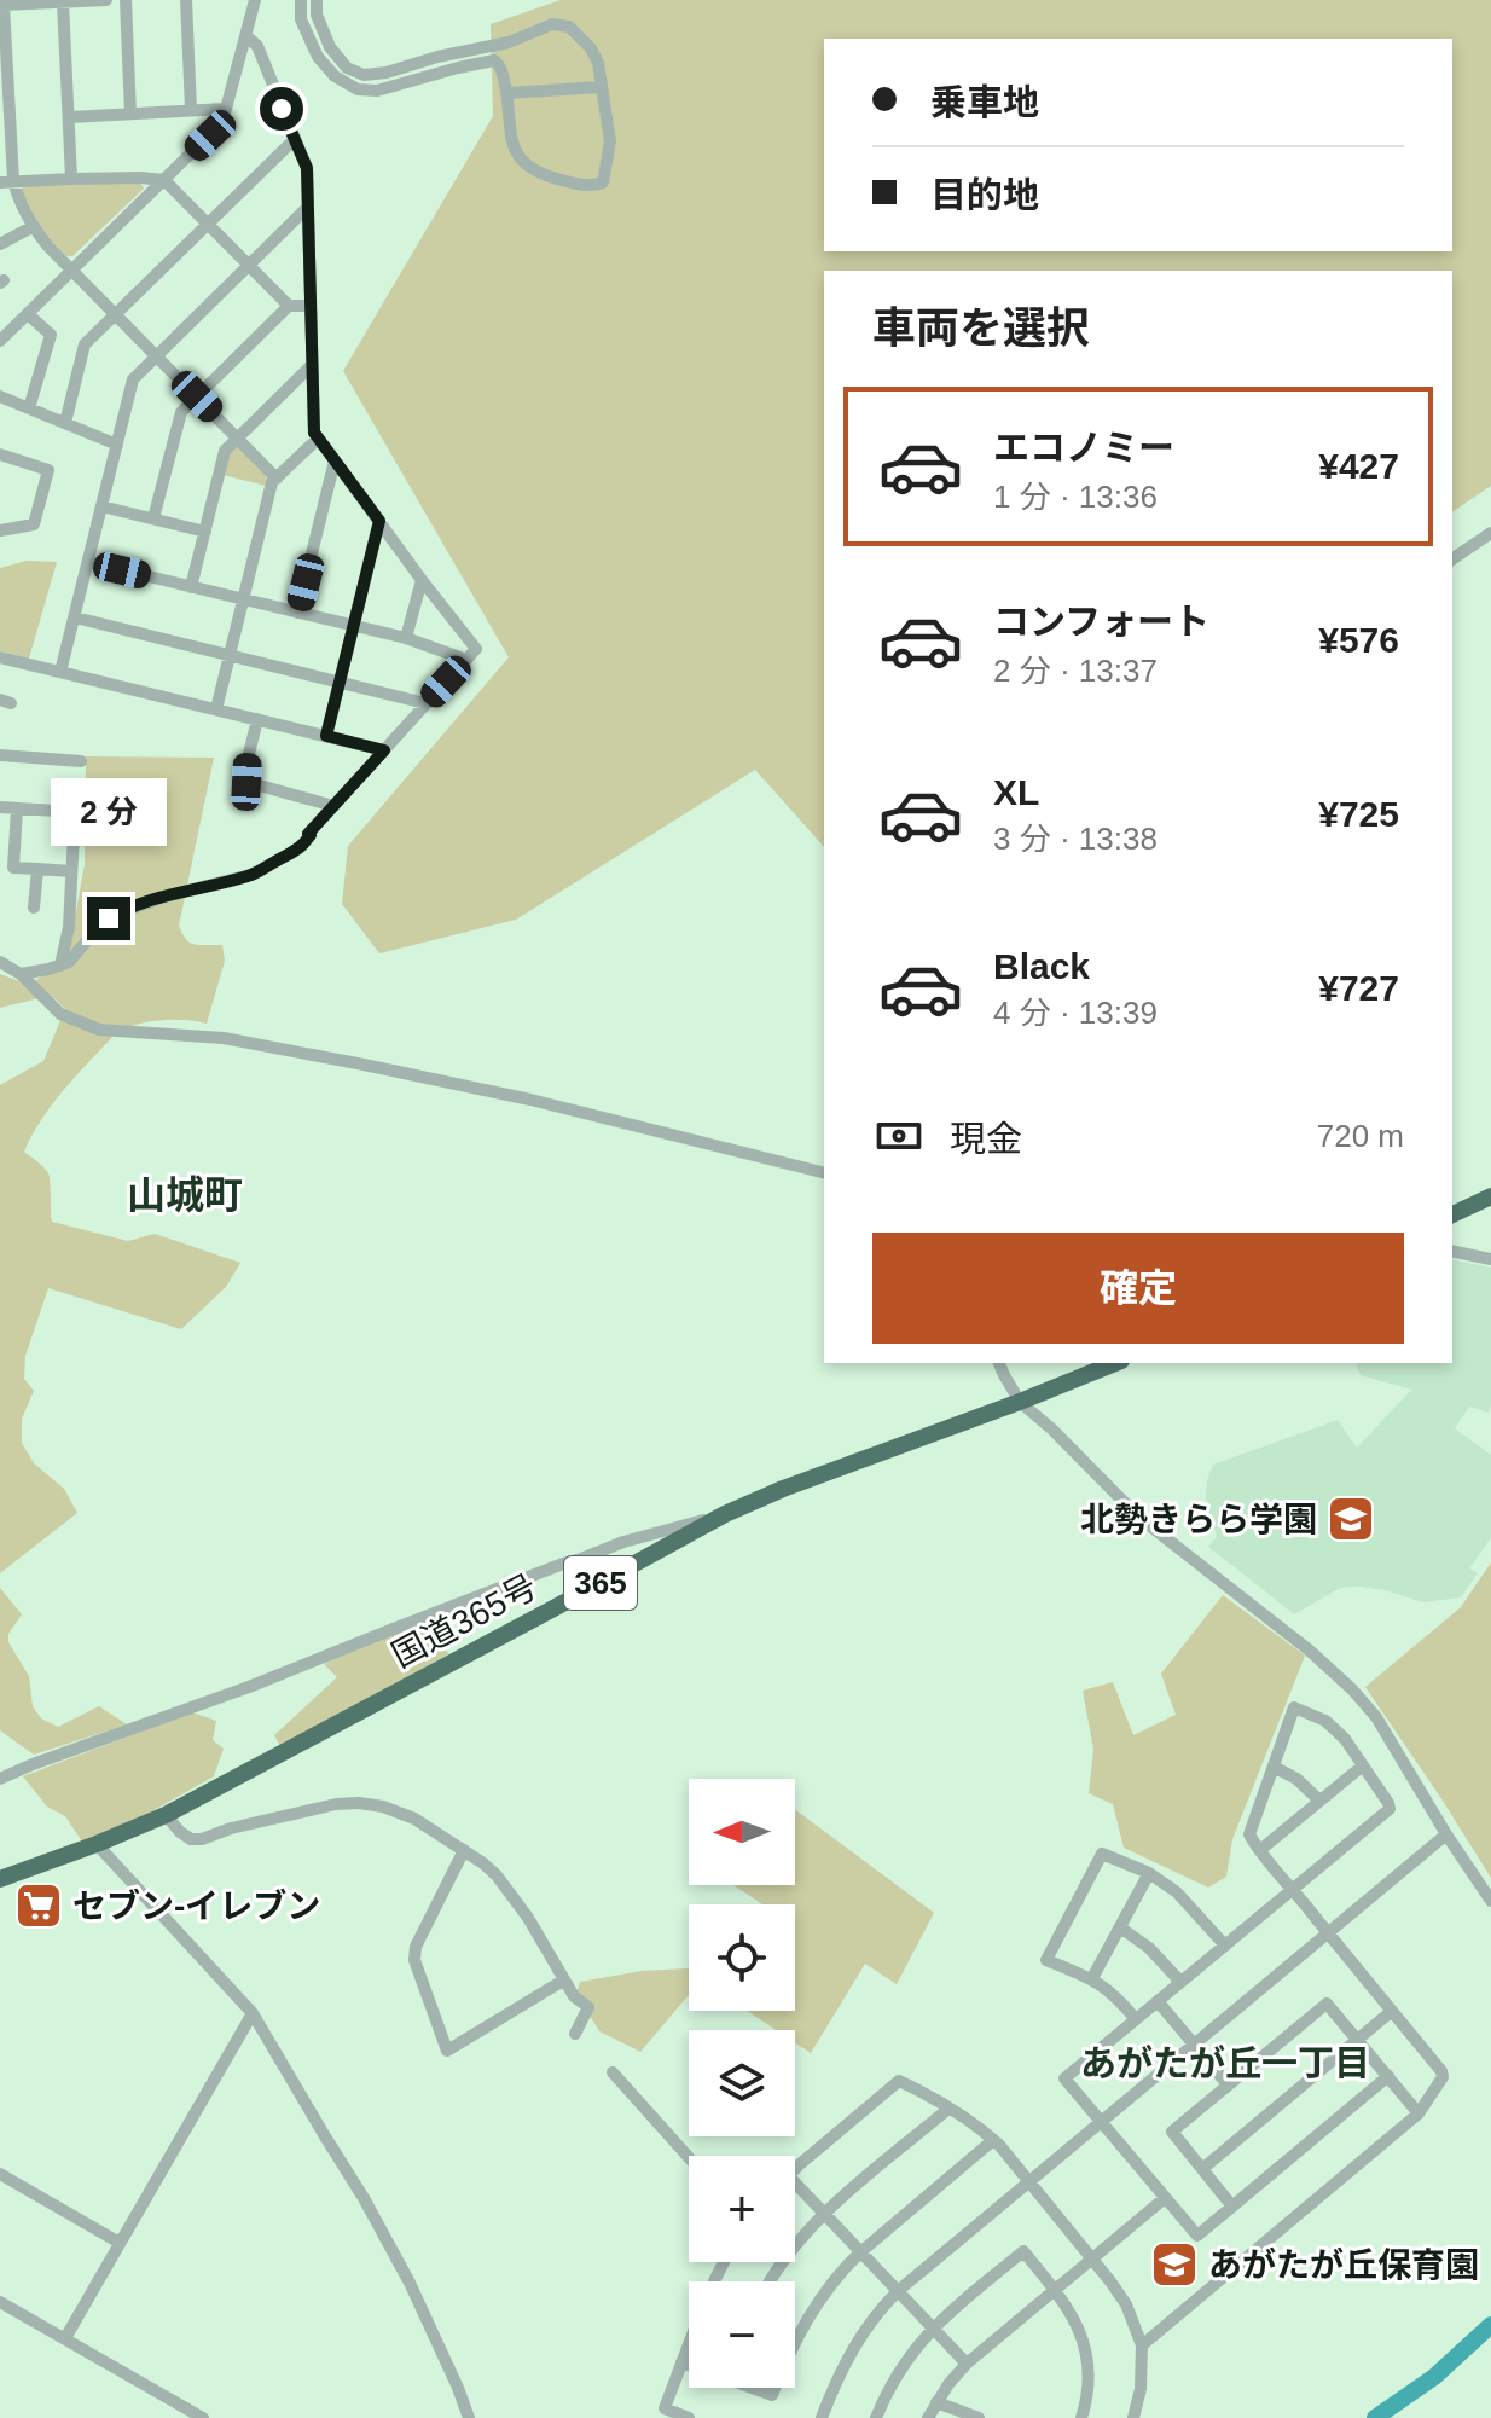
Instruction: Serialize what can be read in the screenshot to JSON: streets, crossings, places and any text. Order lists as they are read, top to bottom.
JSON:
{
  "streets": {
    "highway": ["365", "国道365号"]
  },
  "districts": ["山城町", "あがたが丘一丁目"],
  "places": {
    "school or university": ["北勢きらら学園", "あがたが丘保育園"],
    "supermarket": ["セブン-イレブン"]
  },
  "north": "left",
  "page": {
    "banner": ["乗車地", "目的地"],
    "heading": "車両を選択",
    "list": [
      {
        "name": "エコノミー",
        "note": "1 分 · 13:36",
        "value": "¥427"
      },
      {
        "name": "コンフォート",
        "note": "2 分 · 13:37",
        "value": "¥576"
      },
      {
        "name": "XL",
        "note": "3 分 · 13:38",
        "value": "¥725"
      },
      {
        "name": "Black",
        "note": "4 分 · 13:39",
        "value": "¥727"
      }
    ],
    "bubble": "2 分",
    "pay": ["現金", "720 m"],
    "buttons": "確定",
    "map_buttons": ["+", "−"]
  }
}
